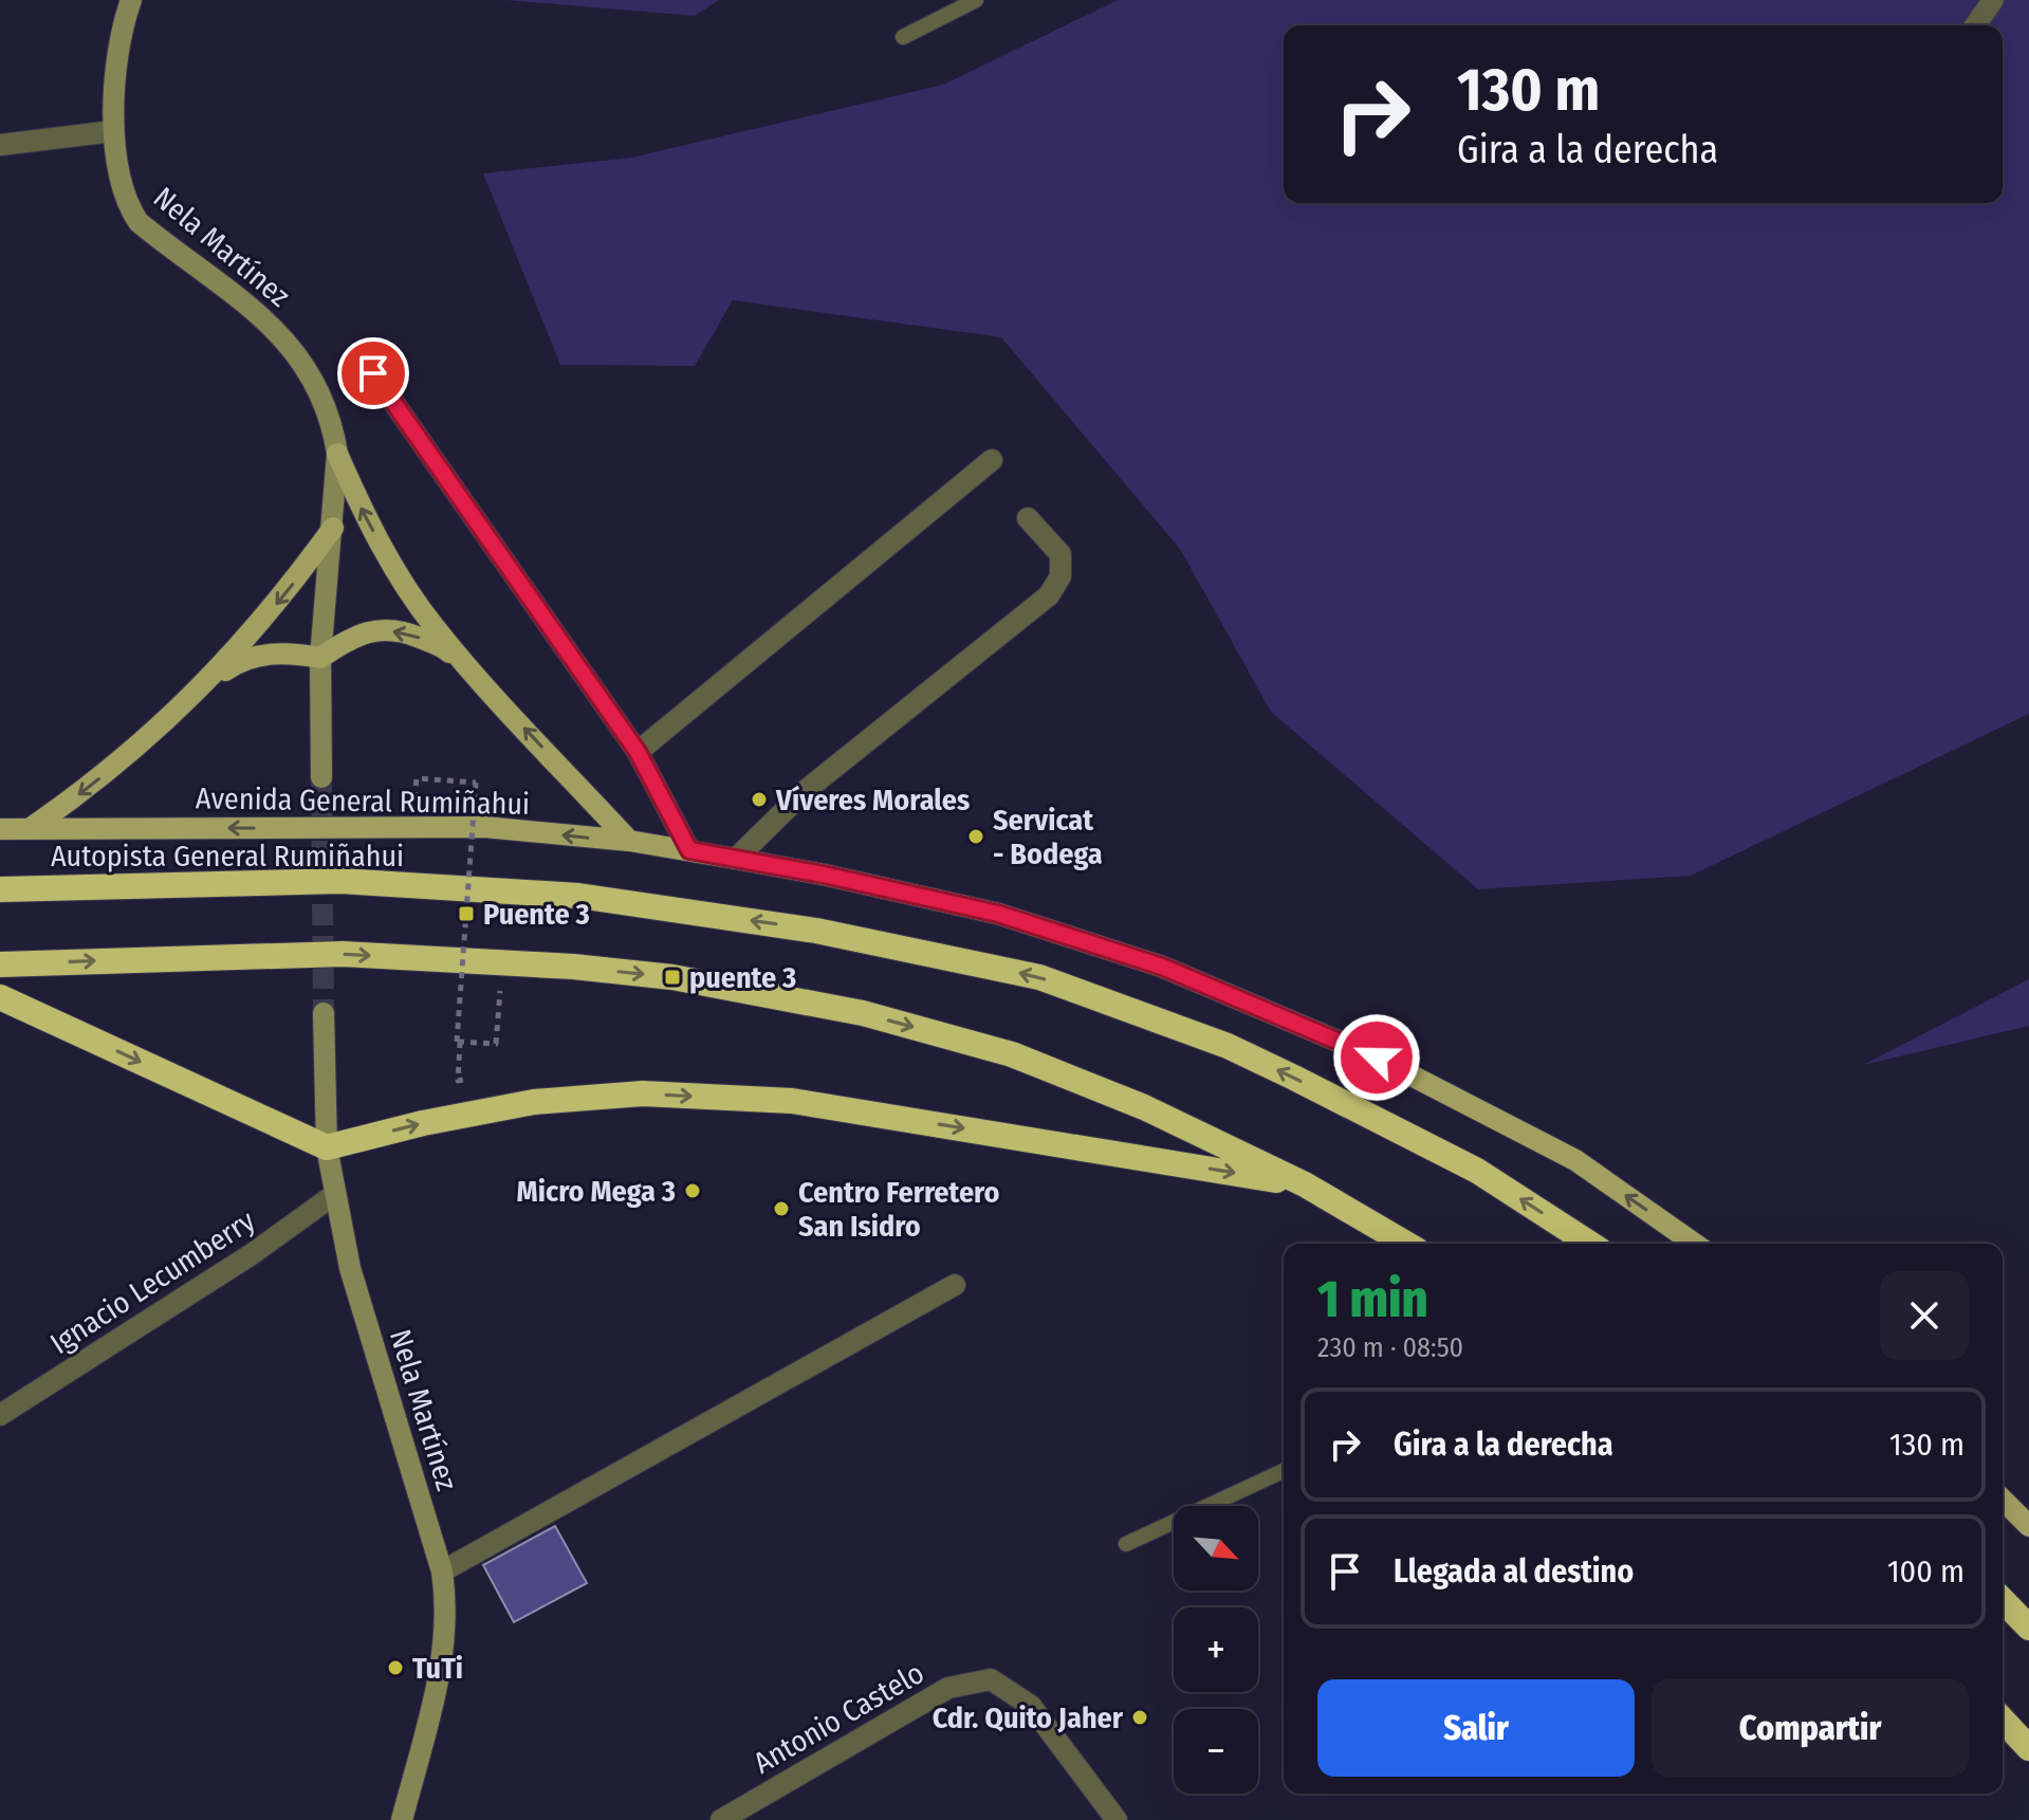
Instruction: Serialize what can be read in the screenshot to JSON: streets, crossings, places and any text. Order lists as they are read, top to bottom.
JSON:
{
  "streets": {
    "highway": ["Autopista General Rumiñahui"],
    "main road": ["Nela Martínez", "Avenida General Rumiñahui"],
    "street": ["Ignacio Lecumberry", "Antonio Castelo"]
  },
  "crossings": [
    ["Nela Martínez", "Ignacio Lecumberry"]
  ],
  "one_way": ["Avenida General Rumiñahui"],
  "places": {
    "other": [
      "Víveres Morales",
      "Servicat - Bodega",
      "Micro Mega 3",
      "Centro Ferretero San Isidro",
      "TuTi",
      "Cdr. Quito Jaher"
    ],
    "transit": ["Puente 3", "puente 3"]
  },
  "north": "bottom right",
  "page": {
    "turn": ["130 m", "Gira a la derecha"],
    "heading": ["1 min", "230 m · 08:50"],
    "list": [
      {
        "name": "Gira a la derecha",
        "value": "130 m"
      },
      {
        "name": "Llegada al destino",
        "value": "100 m"
      }
    ],
    "map_buttons": ["+", "−"],
    "buttons": ["Salir", "Compartir"]
  }
}
